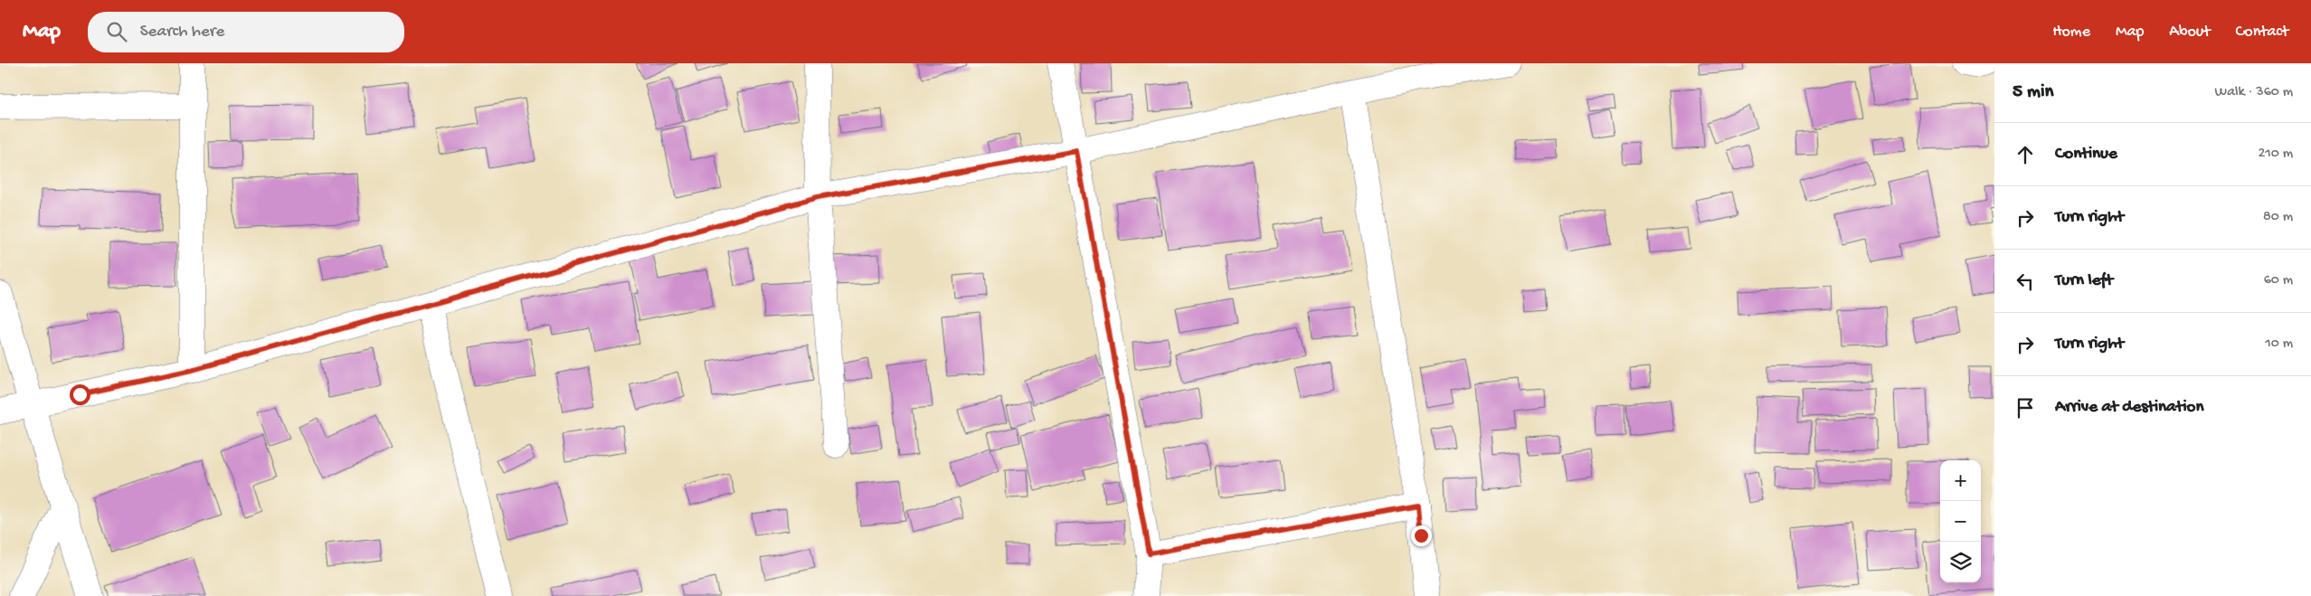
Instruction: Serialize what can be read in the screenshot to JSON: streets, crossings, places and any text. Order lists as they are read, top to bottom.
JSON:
{
  "page": {
    "header": "Map",
    "search": "Search here",
    "nav": [
      "Home",
      "Map",
      "About",
      "Contact"
    ],
    "heading": ["5 min", "Walk · 360 m"],
    "list": [
      ["Continue", "210 m"],
      ["Turn right", "80 m"],
      ["Turn left", "60 m"],
      ["Turn right", "10 m"],
      "Arrive at destination"
    ],
    "map_buttons": ["+", "−"]
  }
}
